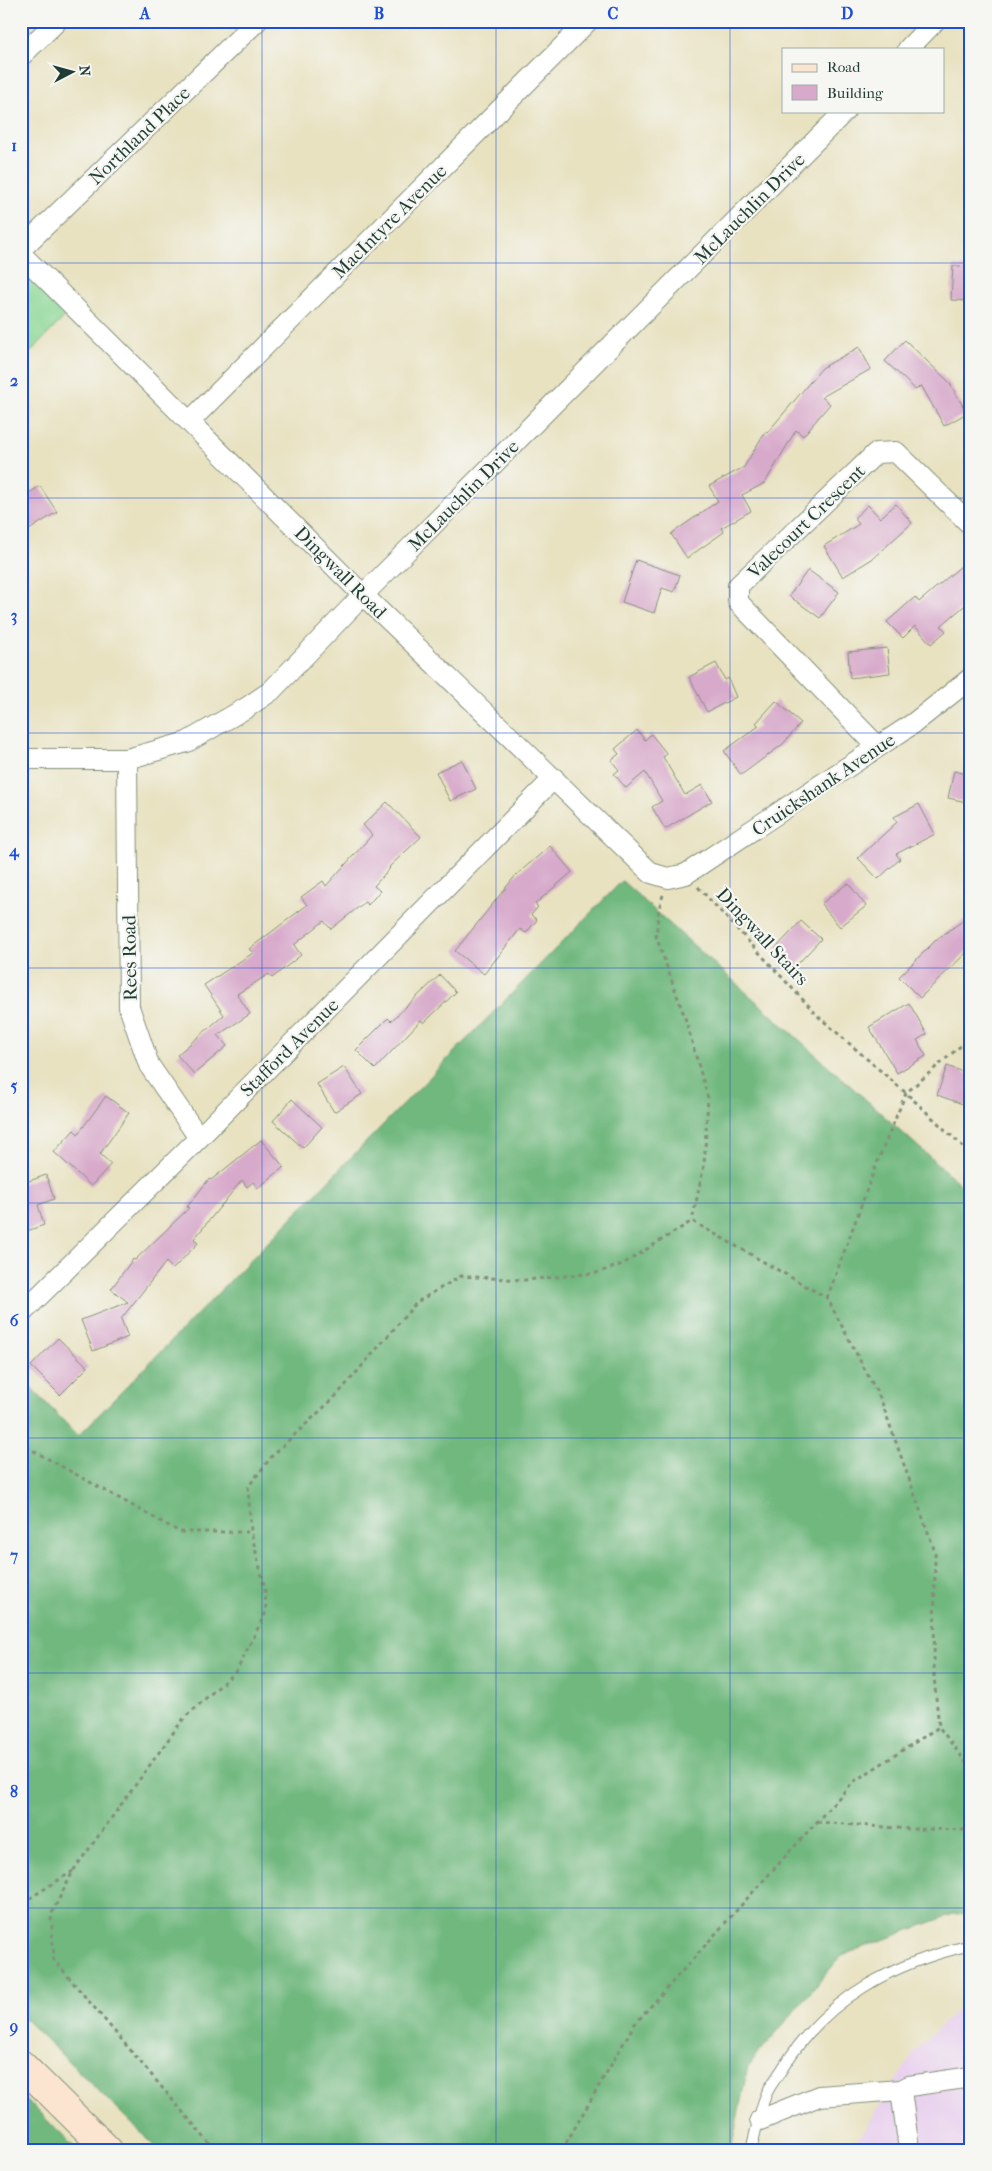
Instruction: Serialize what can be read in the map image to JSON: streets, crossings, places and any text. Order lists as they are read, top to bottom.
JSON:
{
  "streets": {
    "street": [
      "Northland Place",
      "McLauchlin Drive",
      "MacIntyre Avenue",
      "Valecourt Crescent",
      "Dingwall Road",
      "Cruickshank Avenue",
      "Rees Road",
      "Stafford Avenue"
    ],
    "path": ["Dingwall Stairs"]
  },
  "crossings": [
    ["McLauchlin Drive", "Dingwall Road"],
    ["McLauchlin Drive", "Rees Road"],
    ["MacIntyre Avenue", "Dingwall Road"],
    ["Valecourt Crescent", "Cruickshank Avenue"],
    ["Dingwall Road", "Cruickshank Avenue"],
    ["Dingwall Road", "Dingwall Stairs"],
    ["Dingwall Road", "Stafford Avenue"],
    ["Cruickshank Avenue", "Dingwall Stairs"],
    ["Rees Road", "Stafford Avenue"]
  ],
  "legend": ["Road", "Building"],
  "north": "right",
  "grid": {
    "columns": [
      "A",
      "B",
      "C",
      "D"
    ],
    "rows": [
      "1",
      "2",
      "3",
      "4",
      "5",
      "6",
      "7",
      "8",
      "9"
    ]
  }
}
